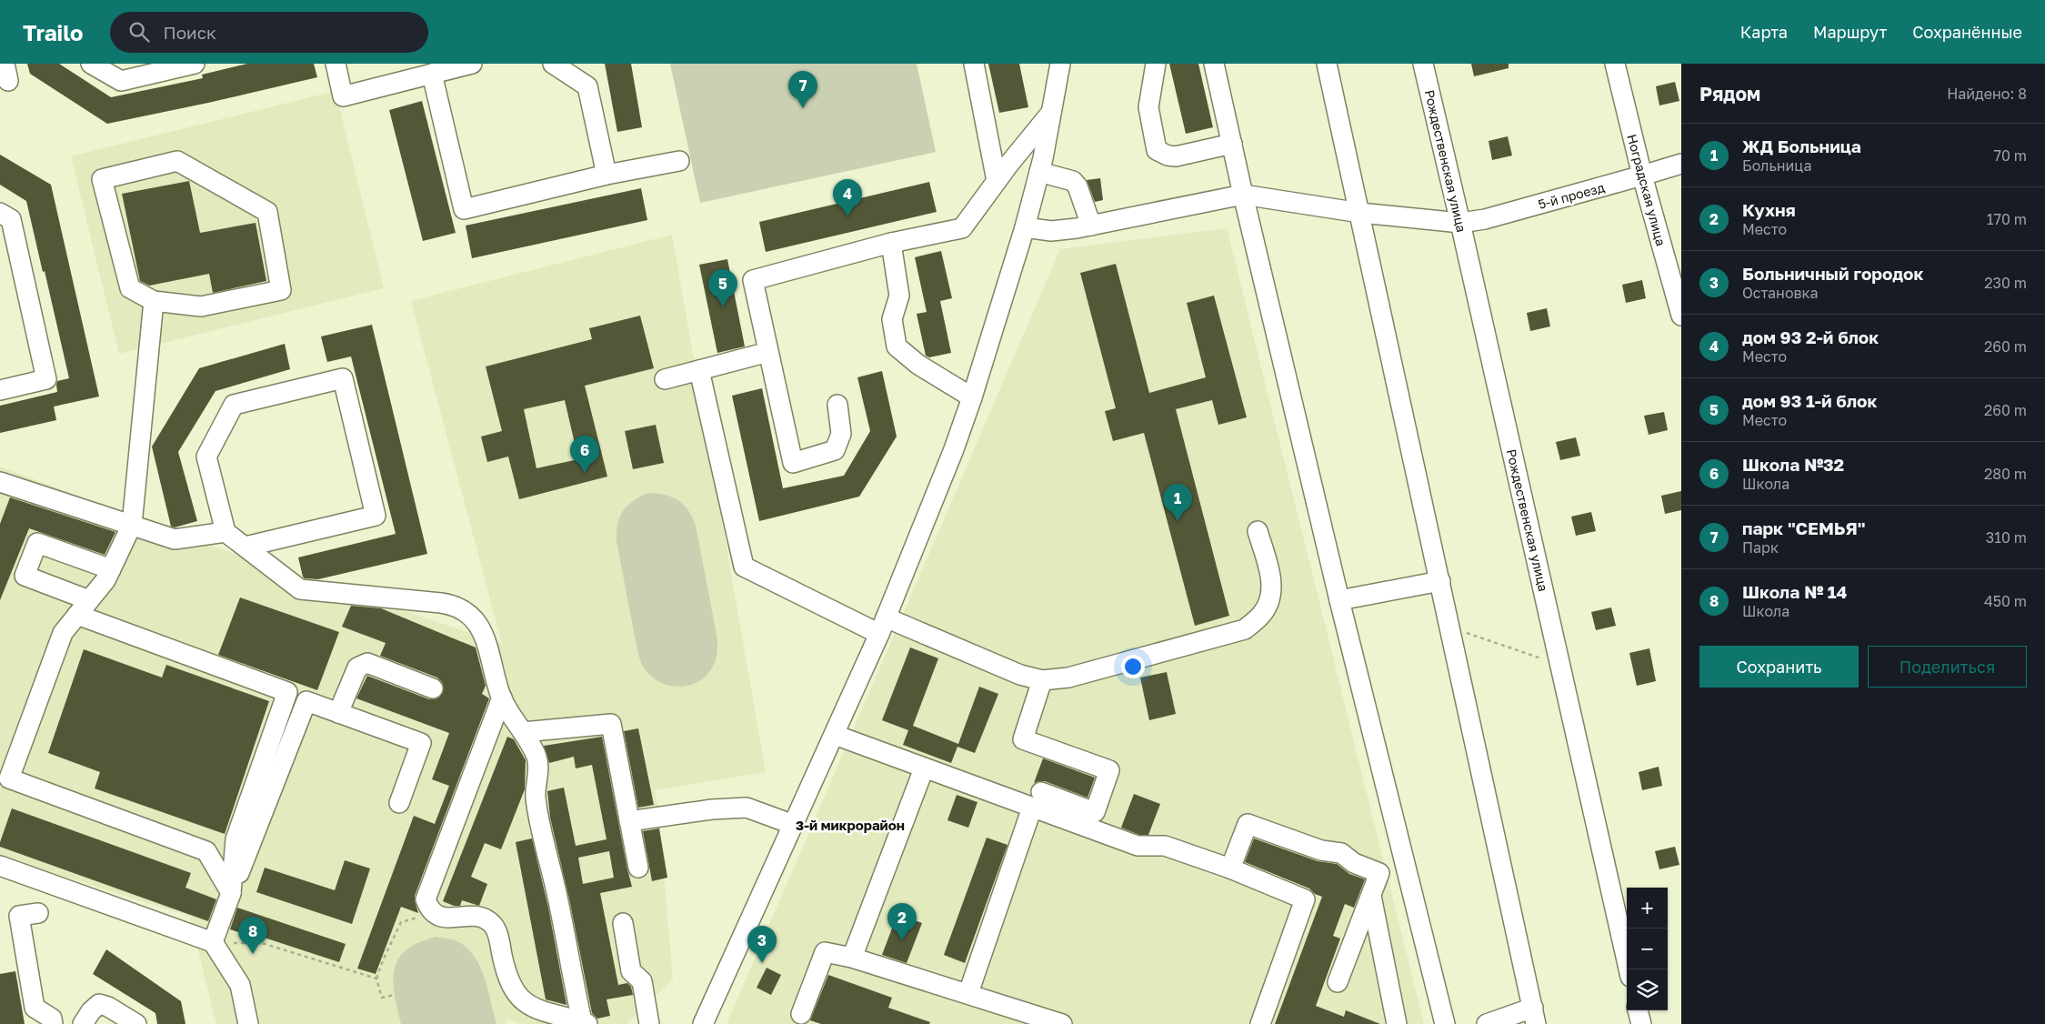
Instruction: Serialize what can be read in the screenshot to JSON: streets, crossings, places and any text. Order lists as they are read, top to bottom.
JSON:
{
  "streets": {
    "street": ["Рождественская улица", "Ноградская улица", "5-й проезд"]
  },
  "crossings": [
    ["Рождественская улица", "5-й проезд"],
    ["Ноградская улица", "5-й проезд"]
  ],
  "districts": ["3-й микрорайон"],
  "page": {
    "header": "Trailo",
    "search": "Поиск",
    "nav": ["Карта", "Маршрут", "Сохранённые"],
    "heading": ["Рядом", "Найдено: 8"],
    "pins": [
      "7",
      "4",
      "5",
      "6",
      "1",
      "2",
      "8",
      "3"
    ],
    "list": [
      {
        "mark": "1",
        "name": "ЖД Больница",
        "note": "Больница",
        "value": "70 m"
      },
      {
        "mark": "2",
        "name": "Кухня",
        "note": "Место",
        "value": "170 m"
      },
      {
        "mark": "3",
        "name": "Больничный городок",
        "note": "Остановка",
        "value": "230 m"
      },
      {
        "mark": "4",
        "name": "дом 93 2-й блок",
        "note": "Место",
        "value": "260 m"
      },
      {
        "mark": "5",
        "name": "дом 93 1-й блок",
        "note": "Место",
        "value": "260 m"
      },
      {
        "mark": "6",
        "name": "Школа №32",
        "note": "Школа",
        "value": "280 m"
      },
      {
        "mark": "7",
        "name": "парк \"СЕМЬЯ\"",
        "note": "Парк",
        "value": "310 m"
      },
      {
        "mark": "8",
        "name": "Школа № 14",
        "note": "Школа",
        "value": "450 m"
      }
    ],
    "buttons": ["Сохранить", "Поделиться"],
    "map_buttons": ["+", "−"]
  }
}
